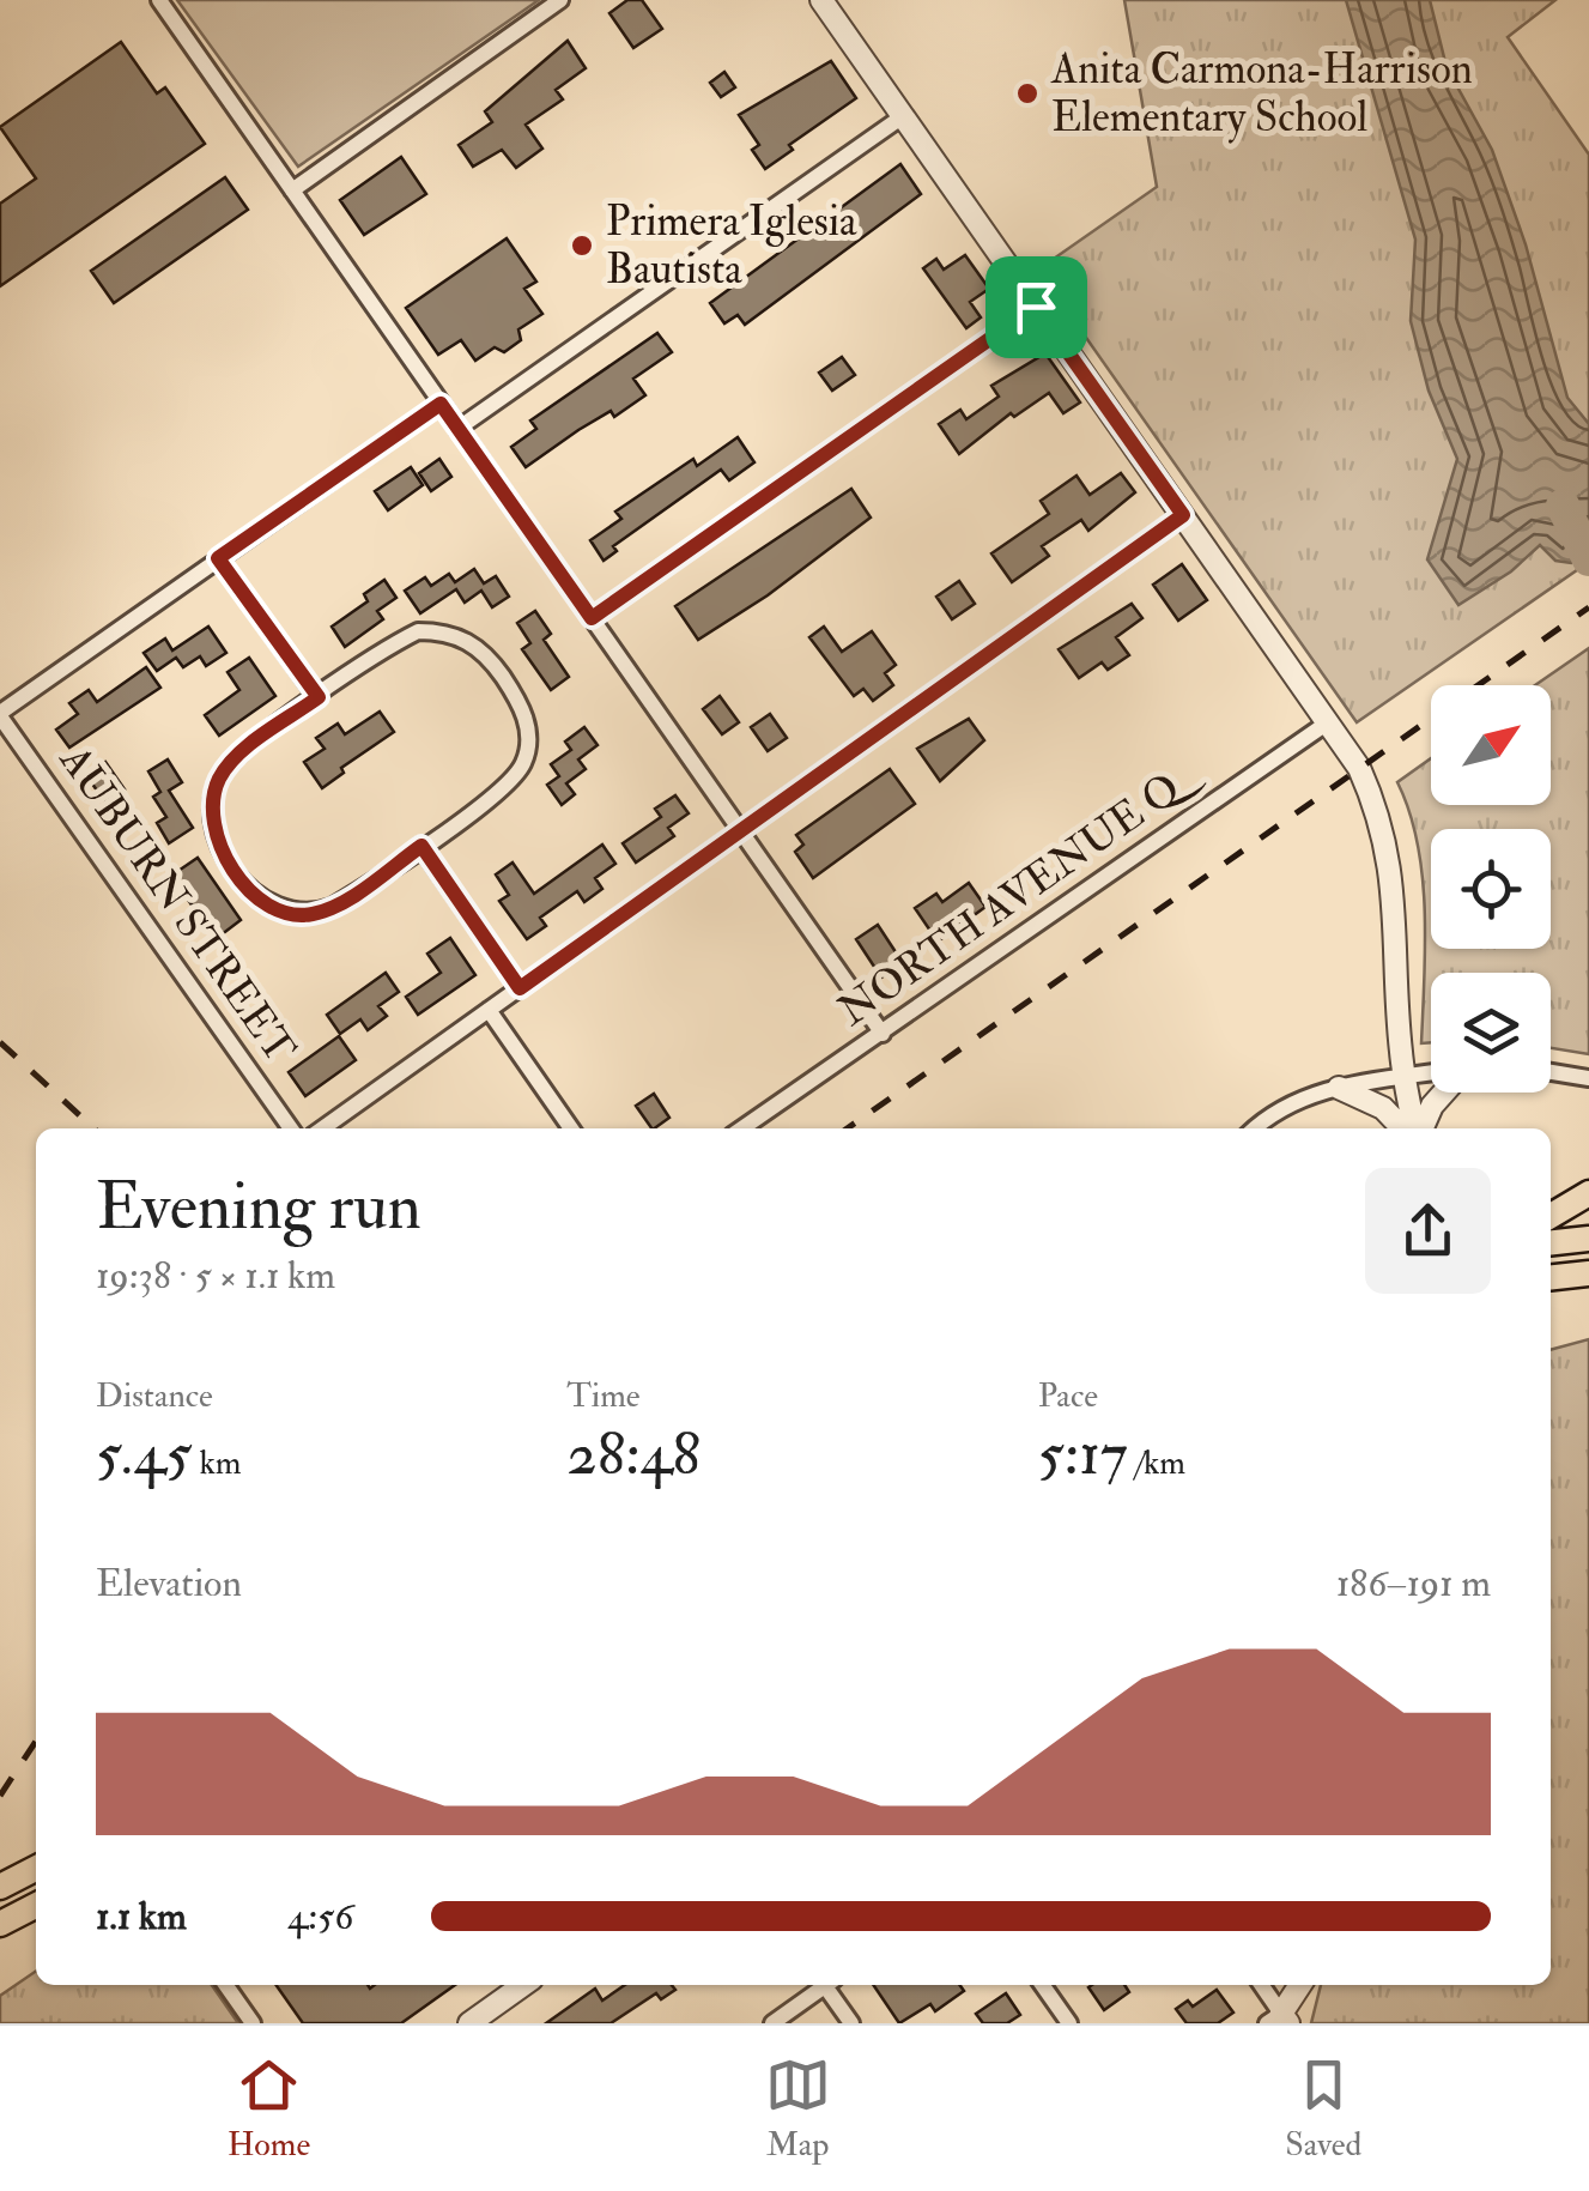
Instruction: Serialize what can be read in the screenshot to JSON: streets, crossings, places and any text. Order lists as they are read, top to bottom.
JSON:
{
  "streets": {
    "street": ["NORTH AVENUE Q", "AUBURN STREET"]
  },
  "places": ["Anita Carmona-Harrison Elementary School", "Primera Iglesia Bautista"],
  "north": "top right",
  "page": {
    "heading": ["Evening run", "19:38 · 5 × 1.1 km"],
    "stats": [
      ["Distance", "5.45 km"],
      ["Time", "28:48"],
      ["Pace", "5:17 /km"]
    ],
    "chart": ["Elevation", "186–191 m"],
    "list": [
      {
        "name": "1.1 km",
        "note": "4:56"
      }
    ],
    "tabs": ["Home", "Map", "Saved"]
  }
}
